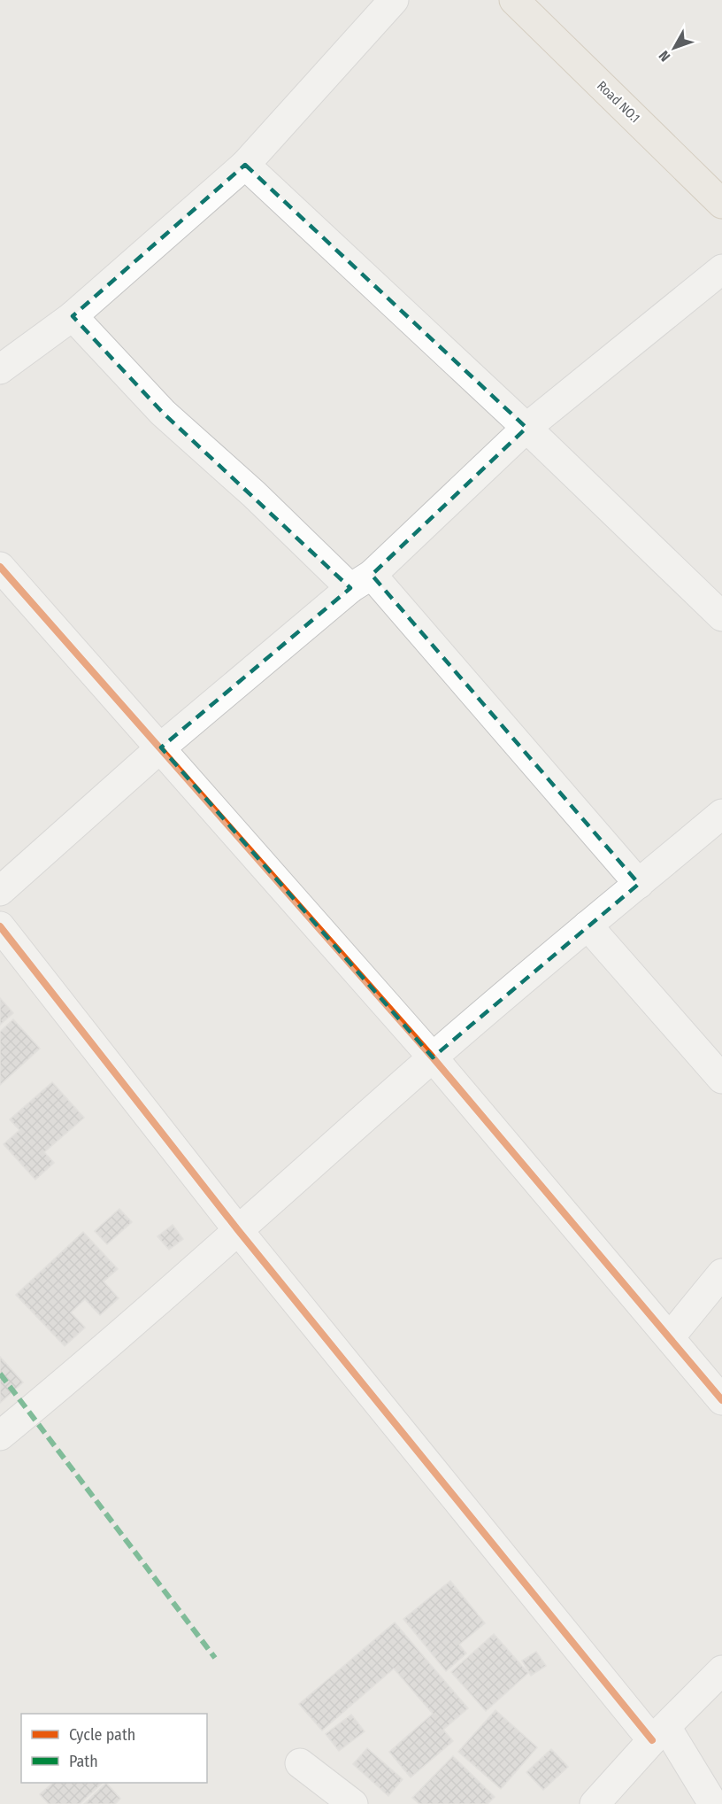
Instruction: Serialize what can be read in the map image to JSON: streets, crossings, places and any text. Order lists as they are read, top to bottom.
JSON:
{
  "streets": {
    "highway": ["Road NO.1"]
  },
  "legend": ["Cycle path", "Path"],
  "north": "bottom left"
}
